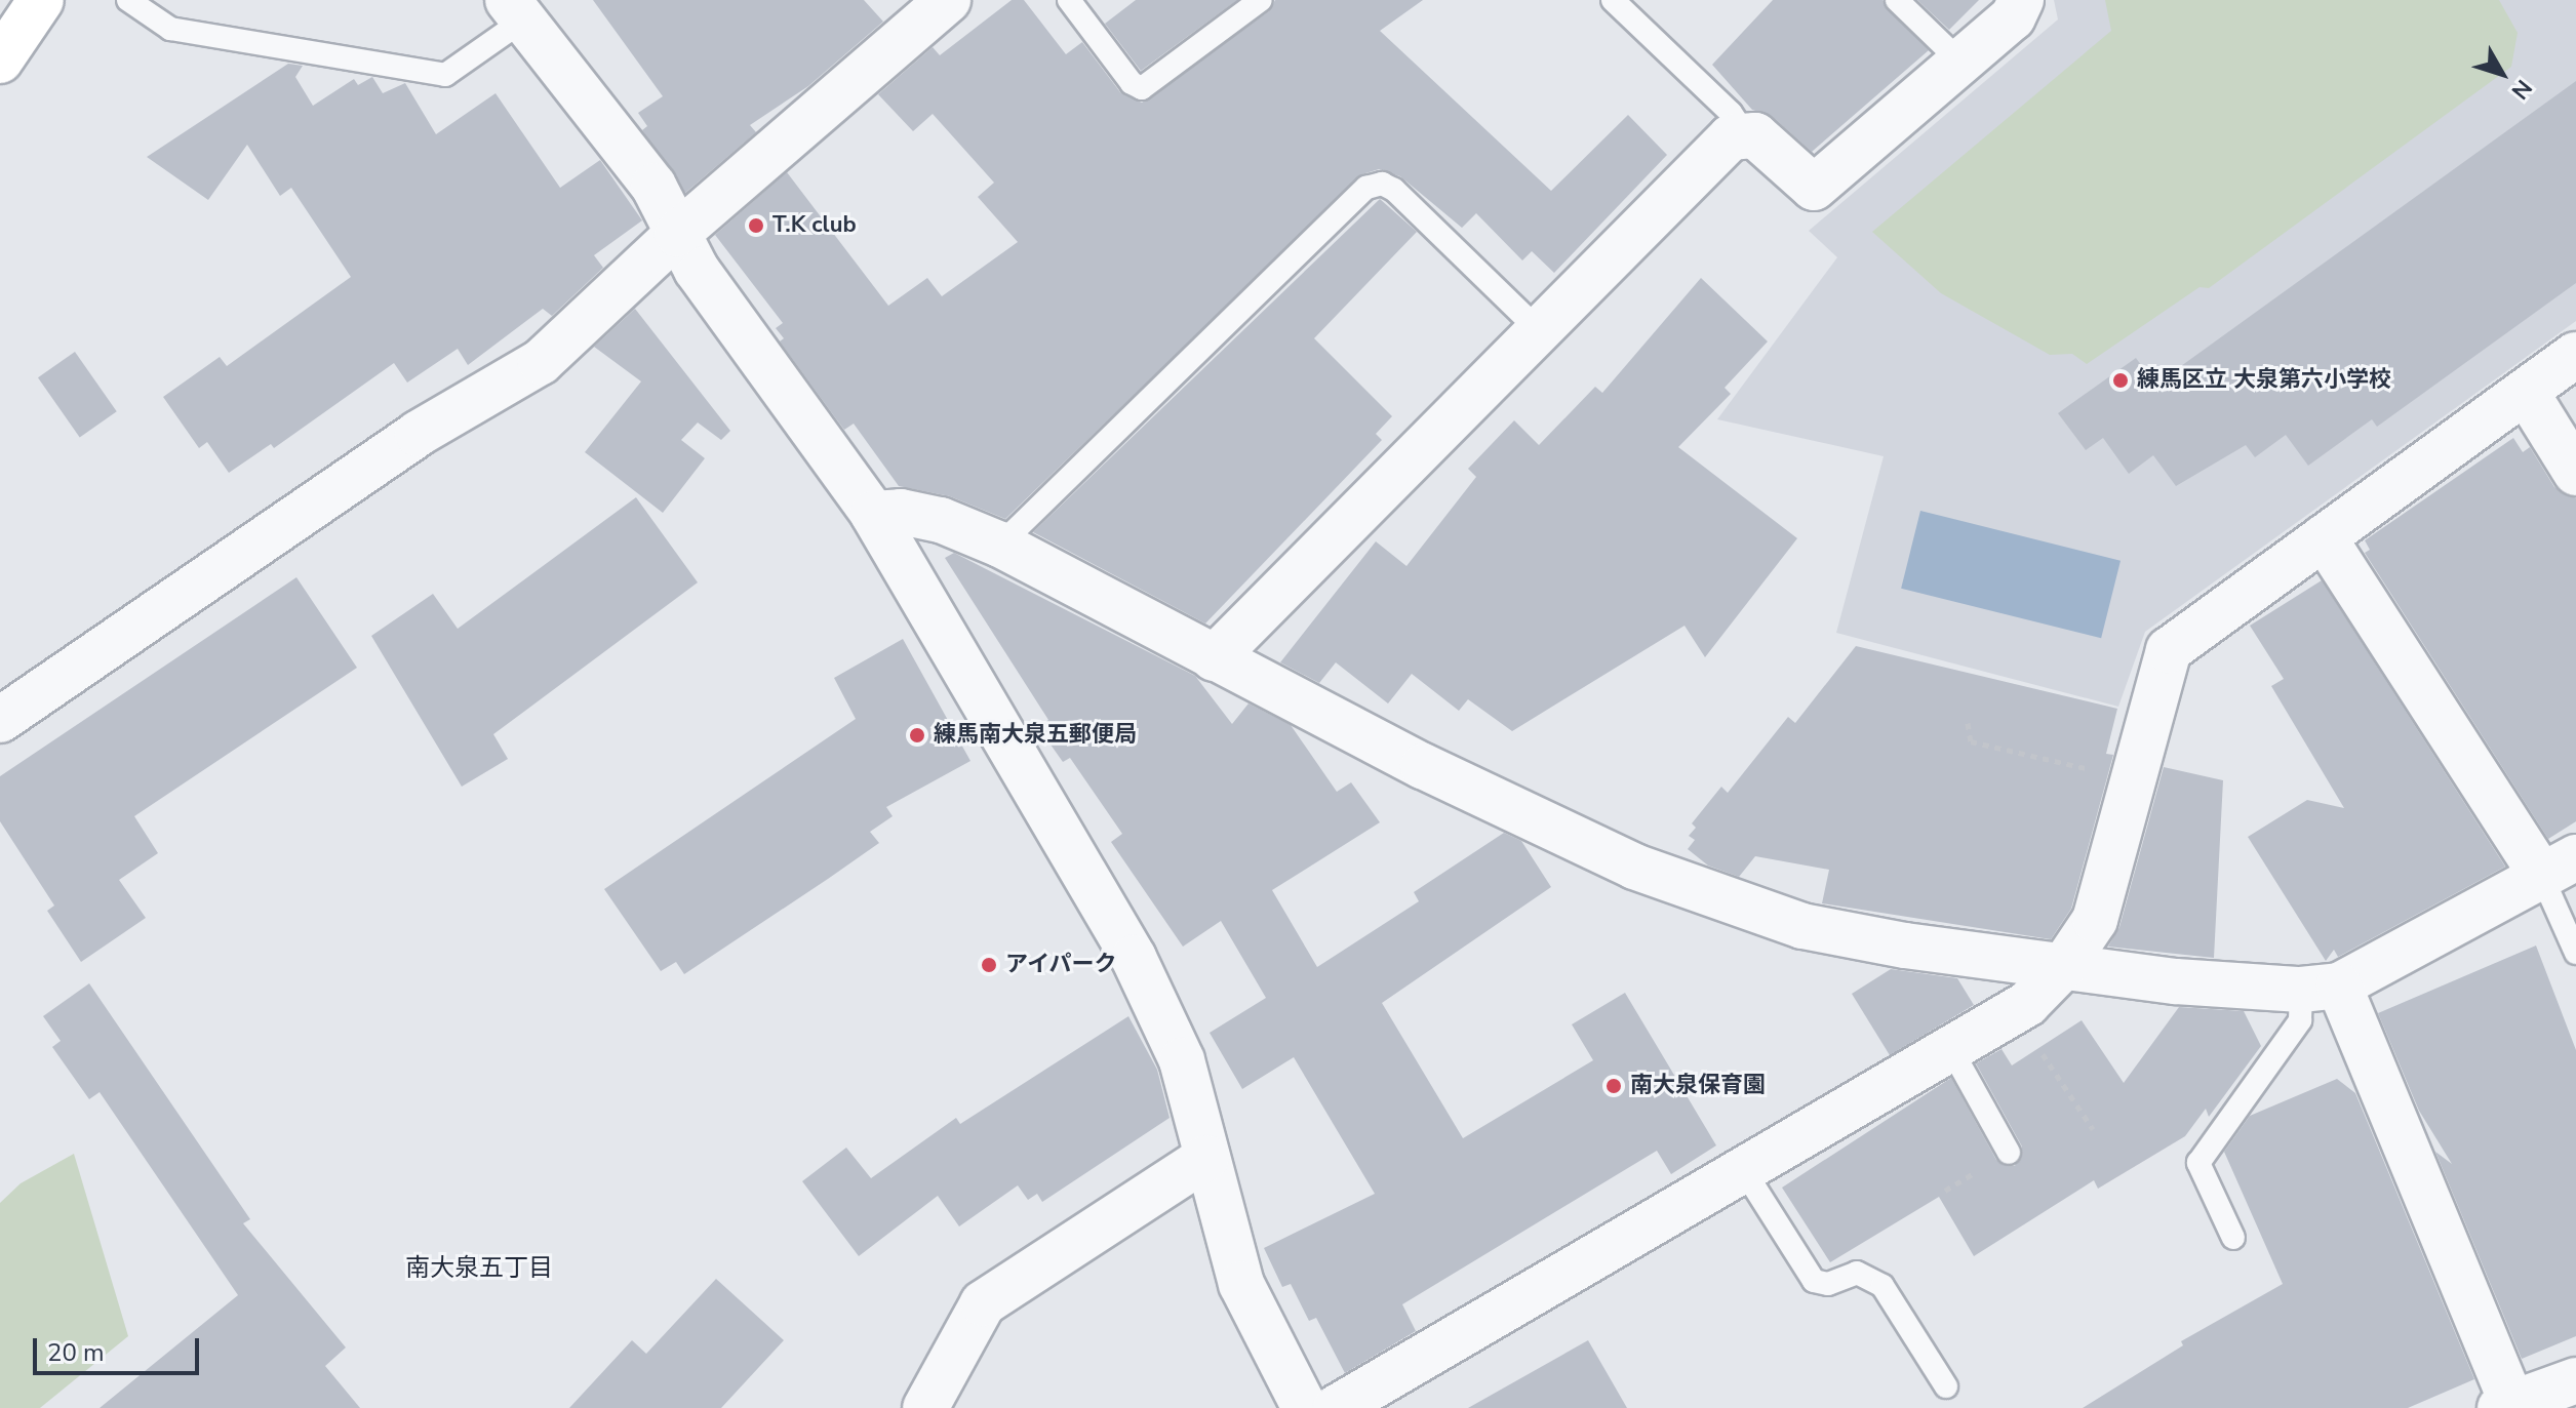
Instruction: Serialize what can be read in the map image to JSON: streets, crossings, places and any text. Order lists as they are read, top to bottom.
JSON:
{
  "districts": ["南大泉五丁目"],
  "places": [
    "T.K club",
    "練馬区立 大泉第六小学校",
    "練馬南大泉五郵便局",
    "アイパーク",
    "南大泉保育園"
  ],
  "scale_bar": "20 m",
  "north": "bottom right"
}
